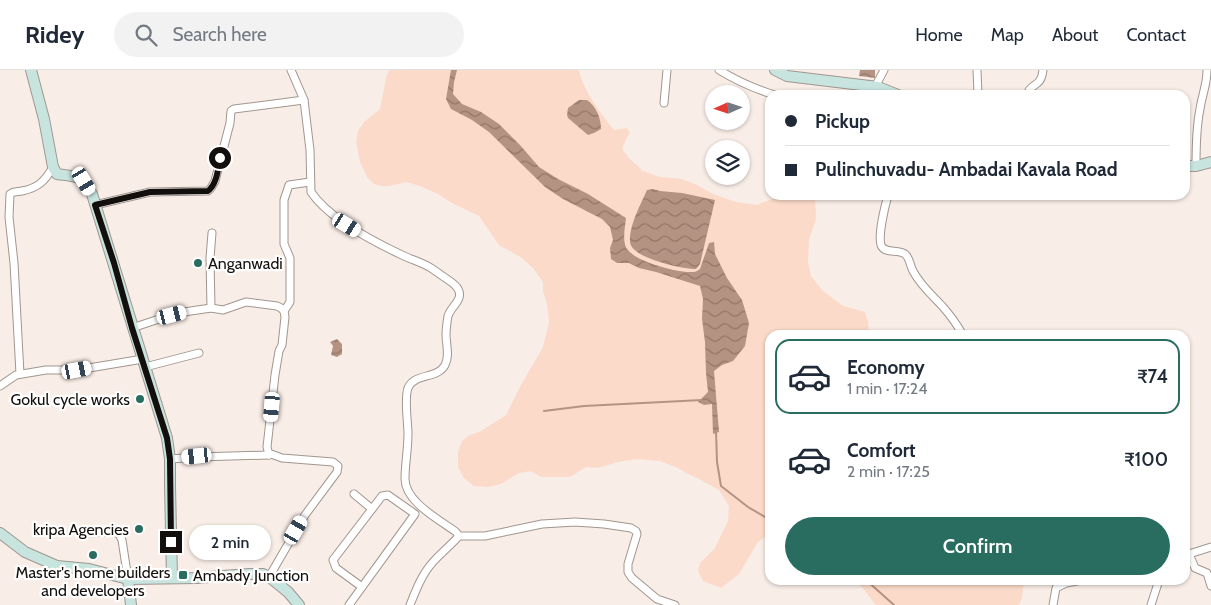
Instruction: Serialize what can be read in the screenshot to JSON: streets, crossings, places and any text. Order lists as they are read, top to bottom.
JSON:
{
  "places": {
    "other": [
      "Anganwadi",
      "Gokul cycle works",
      "kripa Agencies",
      "Master's home builders and developers"
    ],
    "transit": ["Ambady Junction"]
  },
  "north": "left",
  "page": {
    "header": "Ridey",
    "search": "Search here",
    "nav": [
      "Home",
      "Map",
      "About",
      "Contact"
    ],
    "banner": ["Pickup", "Pulinchuvadu- Ambadai Kavala Road"],
    "list": [
      {
        "name": "Economy",
        "note": "1 min · 17:24",
        "value": "₹74"
      },
      {
        "name": "Comfort",
        "note": "2 min · 17:25",
        "value": "₹100"
      }
    ],
    "buttons": "Confirm",
    "bubble": "2 min"
  }
}
